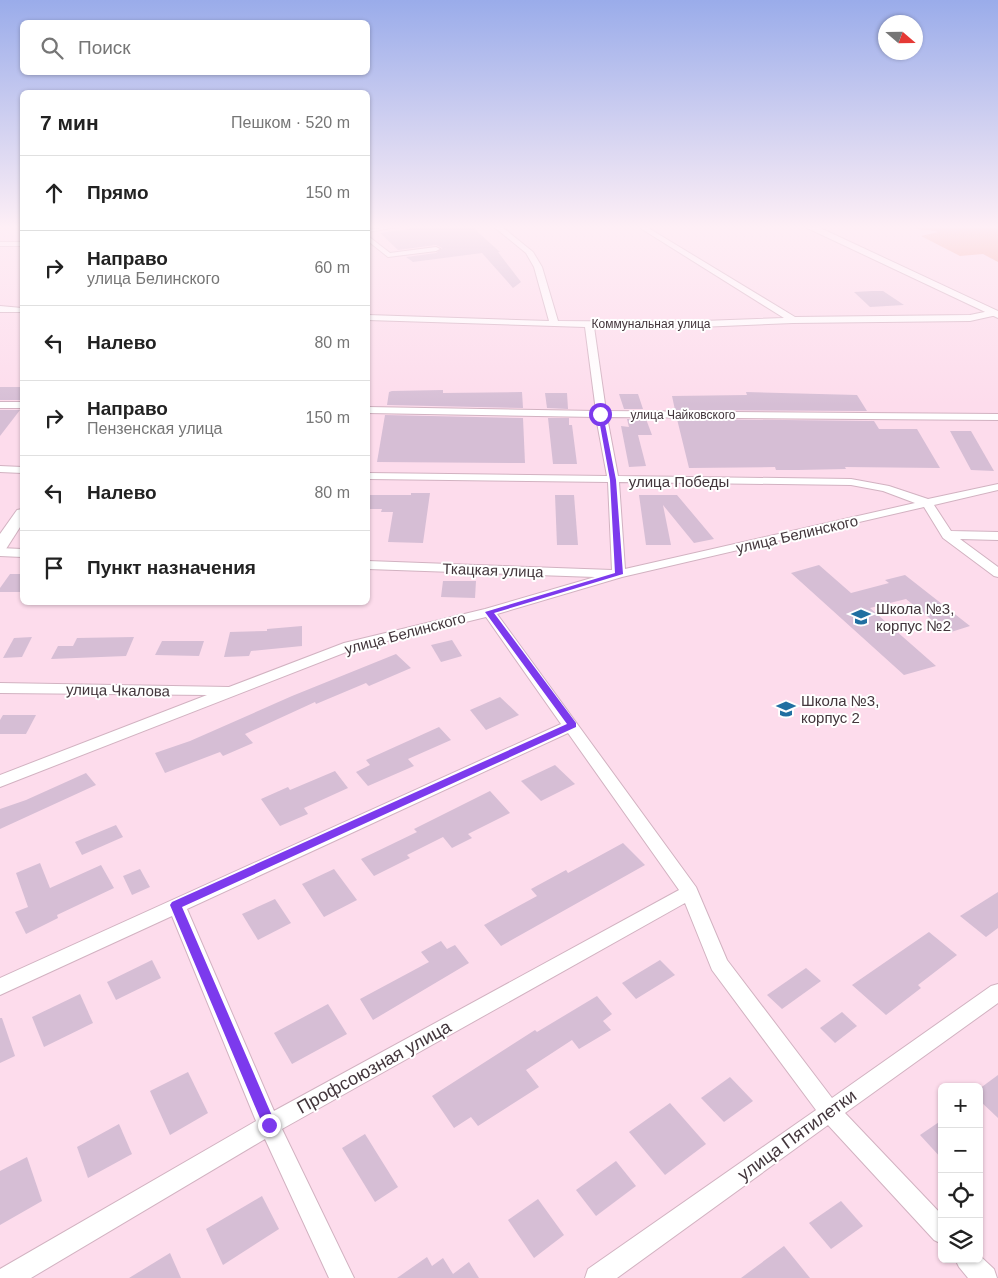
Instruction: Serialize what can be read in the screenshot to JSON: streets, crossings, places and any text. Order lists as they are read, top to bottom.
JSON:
{
  "streets": {
    "street": [
      "Коммунальная улица",
      "улица Чайковского",
      "улица Победы",
      "улица Белинского",
      "Ткацкая улица",
      "улица Чкалова",
      "Профсоюзная улица",
      "улица Пятилетки"
    ]
  },
  "crossings": [
    ["улица Победы", "улица Белинского"],
    ["улица Белинского", "Ткацкая улица"],
    ["улица Белинского", "улица Чкалова"]
  ],
  "places": {
    "school or university": ["Школа №3, корпус №2", "Школа №3, корпус 2"]
  },
  "north": "right",
  "page": {
    "search": "Поиск",
    "heading": ["7 мин", "Пешком · 520 m"],
    "list": [
      ["Прямо", "150 m"],
      ["Направо", "улица Белинского", "60 m"],
      ["Налево", "80 m"],
      ["Направо", "Пензенская улица", "150 m"],
      ["Налево", "80 m"],
      "Пункт назначения"
    ],
    "map_buttons": ["+", "−"]
  }
}
